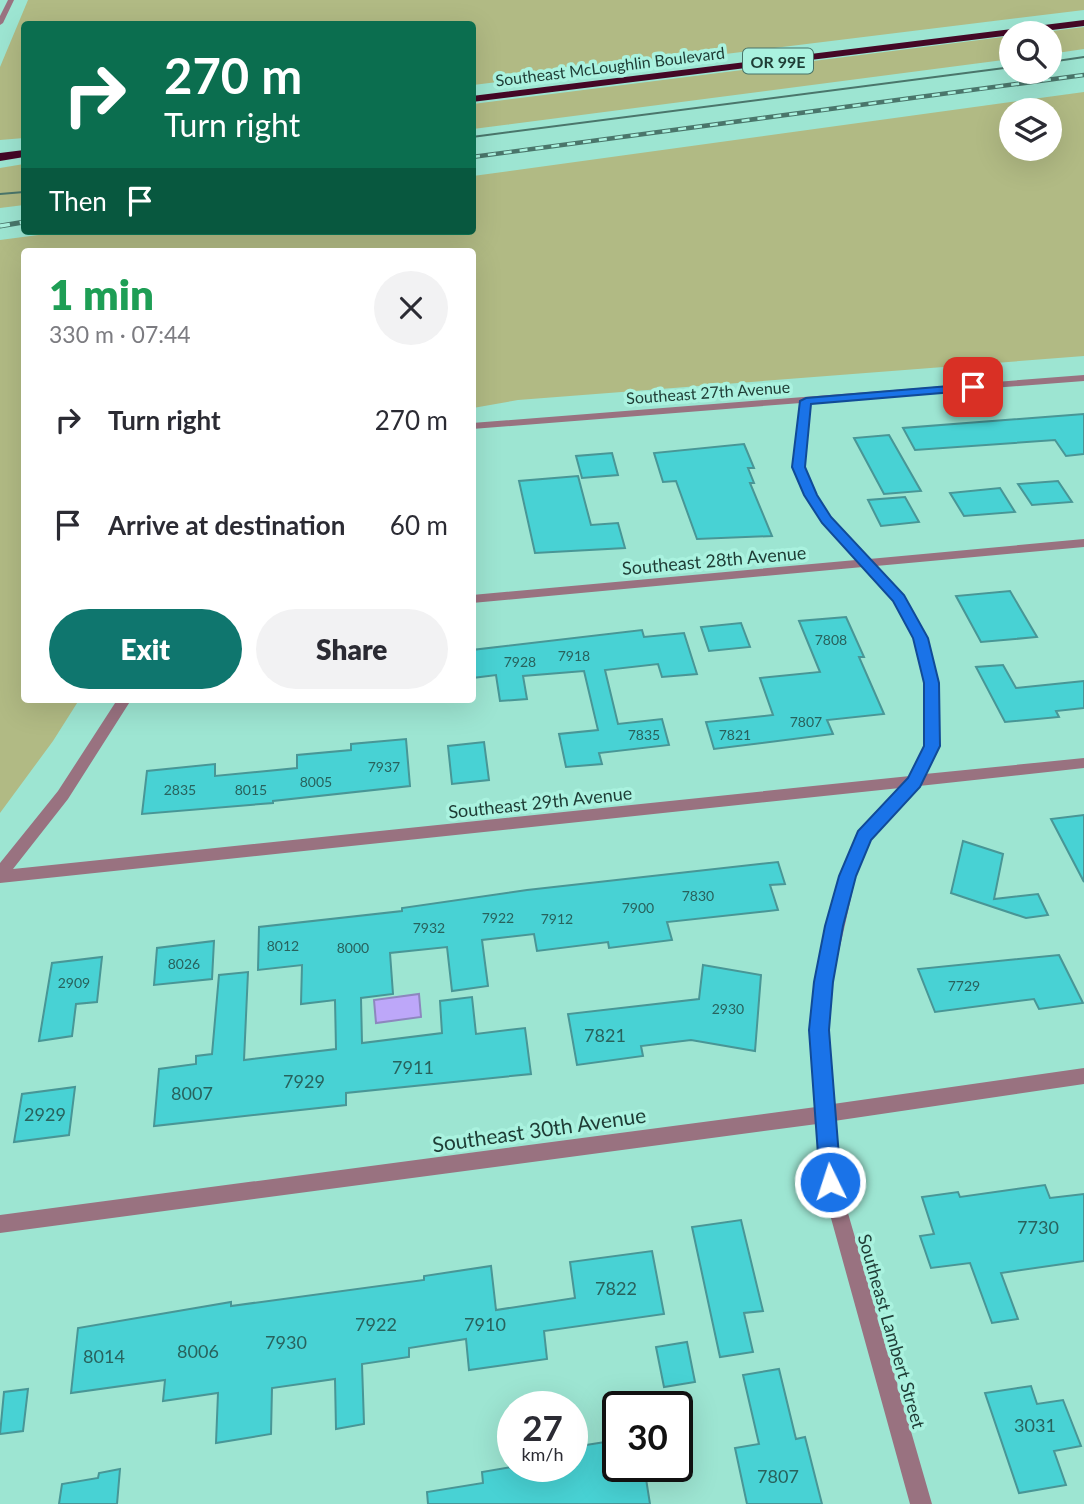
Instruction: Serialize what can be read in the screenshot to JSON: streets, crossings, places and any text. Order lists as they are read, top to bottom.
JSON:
{
  "streets": {
    "highway": ["OR 99E", "Southeast McLoughlin Boulevard"],
    "street": [
      "Southeast 27th Avenue",
      "Southeast 28th Avenue",
      "Southeast 29th Avenue",
      "Southeast 30th Avenue",
      "Southeast Lambert Street"
    ]
  },
  "crossings": [
    ["Southeast 27th Avenue", "Southeast Lambert Street"],
    ["Southeast 28th Avenue", "Southeast Lambert Street"],
    ["Southeast 29th Avenue", "Southeast Lambert Street"],
    ["Southeast 30th Avenue", "Southeast Lambert Street"]
  ],
  "house_numbers": [
    "7808",
    "7918",
    "7928",
    "7807",
    "7835",
    "7821",
    "7937",
    "8005",
    "2835",
    "8015",
    "7830",
    "7900",
    "7922",
    "7912",
    "7932",
    "8012",
    "8000",
    "8026",
    "2909",
    "7729",
    "2930",
    "7821",
    "7911",
    "7929",
    "8007",
    "2929",
    "7730",
    "7822",
    "7922",
    "7910",
    "7930",
    "8006",
    "8014",
    "3031",
    "7807"
  ],
  "page": {
    "turn": ["270 m", "Turn right"],
    "then": "Then",
    "heading": ["1 min", "330 m · 07:44"],
    "list": [
      {
        "name": "Turn right",
        "value": "270 m"
      },
      {
        "name": "Arrive at destination",
        "value": "60 m"
      }
    ],
    "buttons": ["Exit", "Share"],
    "speed": "27 km/h",
    "limit": "30"
  }
}
